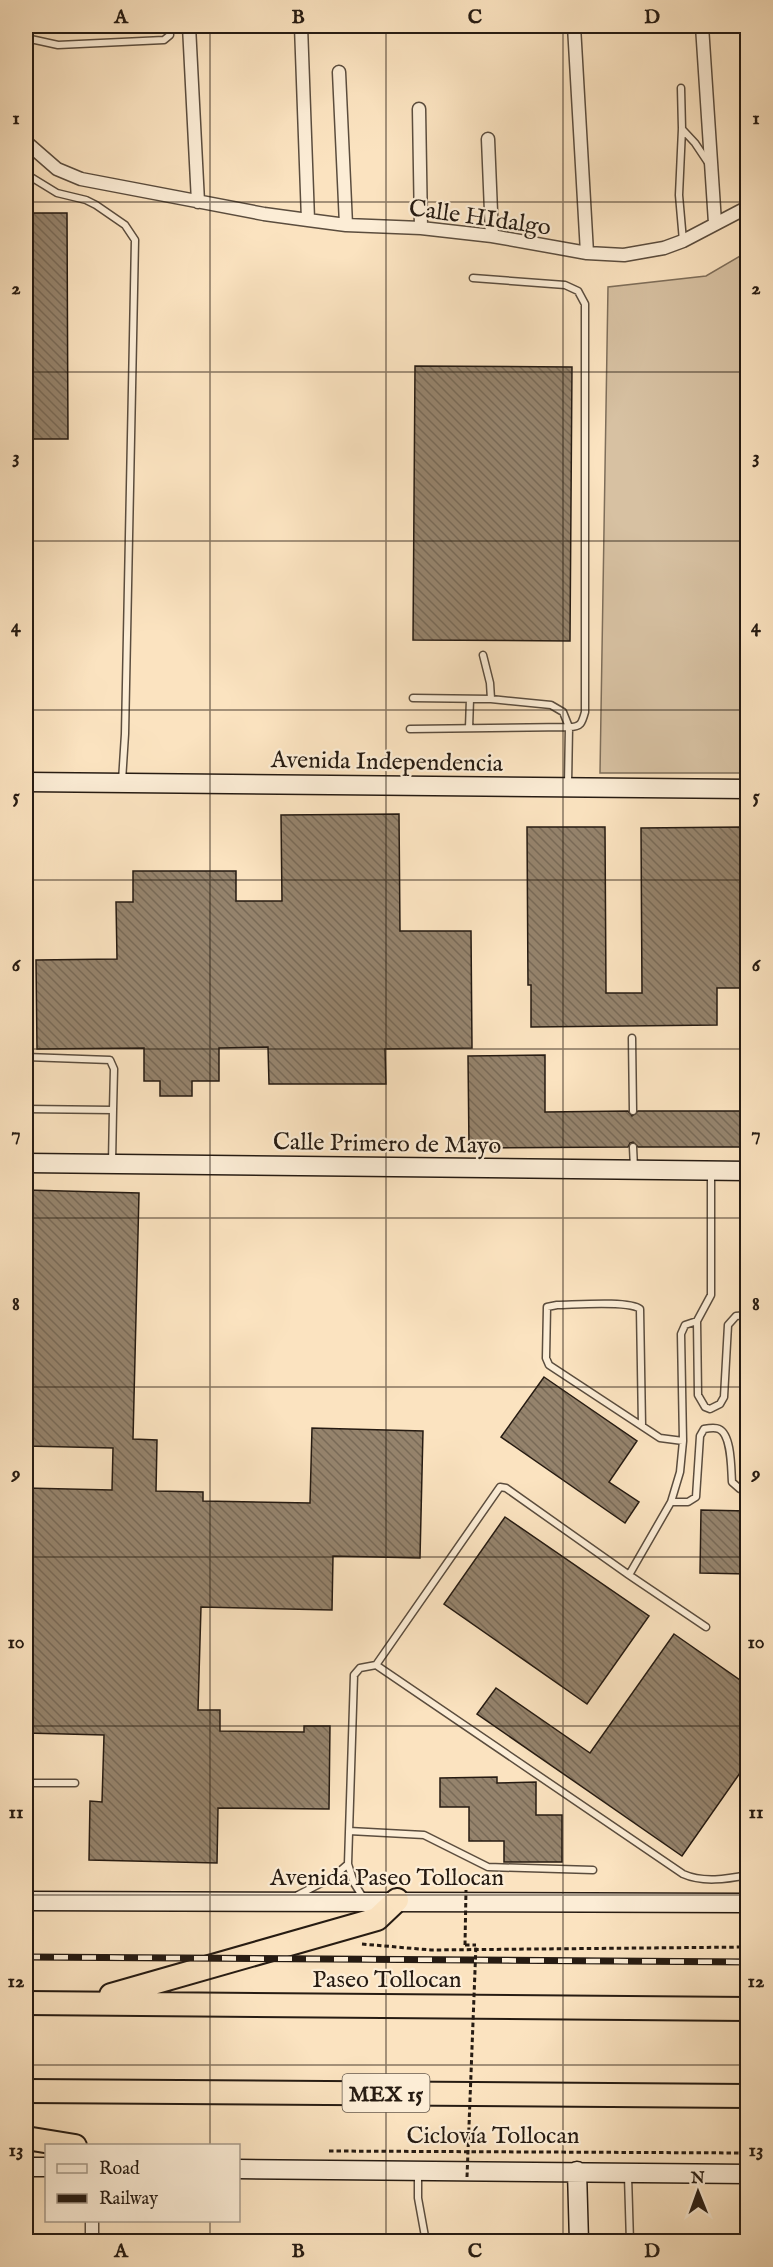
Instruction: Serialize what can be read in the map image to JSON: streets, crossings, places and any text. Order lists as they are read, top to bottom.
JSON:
{
  "streets": {
    "highway": ["Paseo Tollocan", "MEX 15"],
    "main road": ["Avenida Independencia", "Calle Primero de Mayo", "Avenida Paseo Tollocan"],
    "street": ["Calle HIdalgo"],
    "path": ["Ciclovía Tollocan"]
  },
  "legend": ["Road", "Railway"],
  "north": "top",
  "grid": {
    "columns": [
      "A",
      "B",
      "C",
      "D"
    ],
    "rows": [
      "1",
      "2",
      "3",
      "4",
      "5",
      "6",
      "7",
      "8",
      "9",
      "10",
      "11",
      "12",
      "13"
    ]
  }
}
